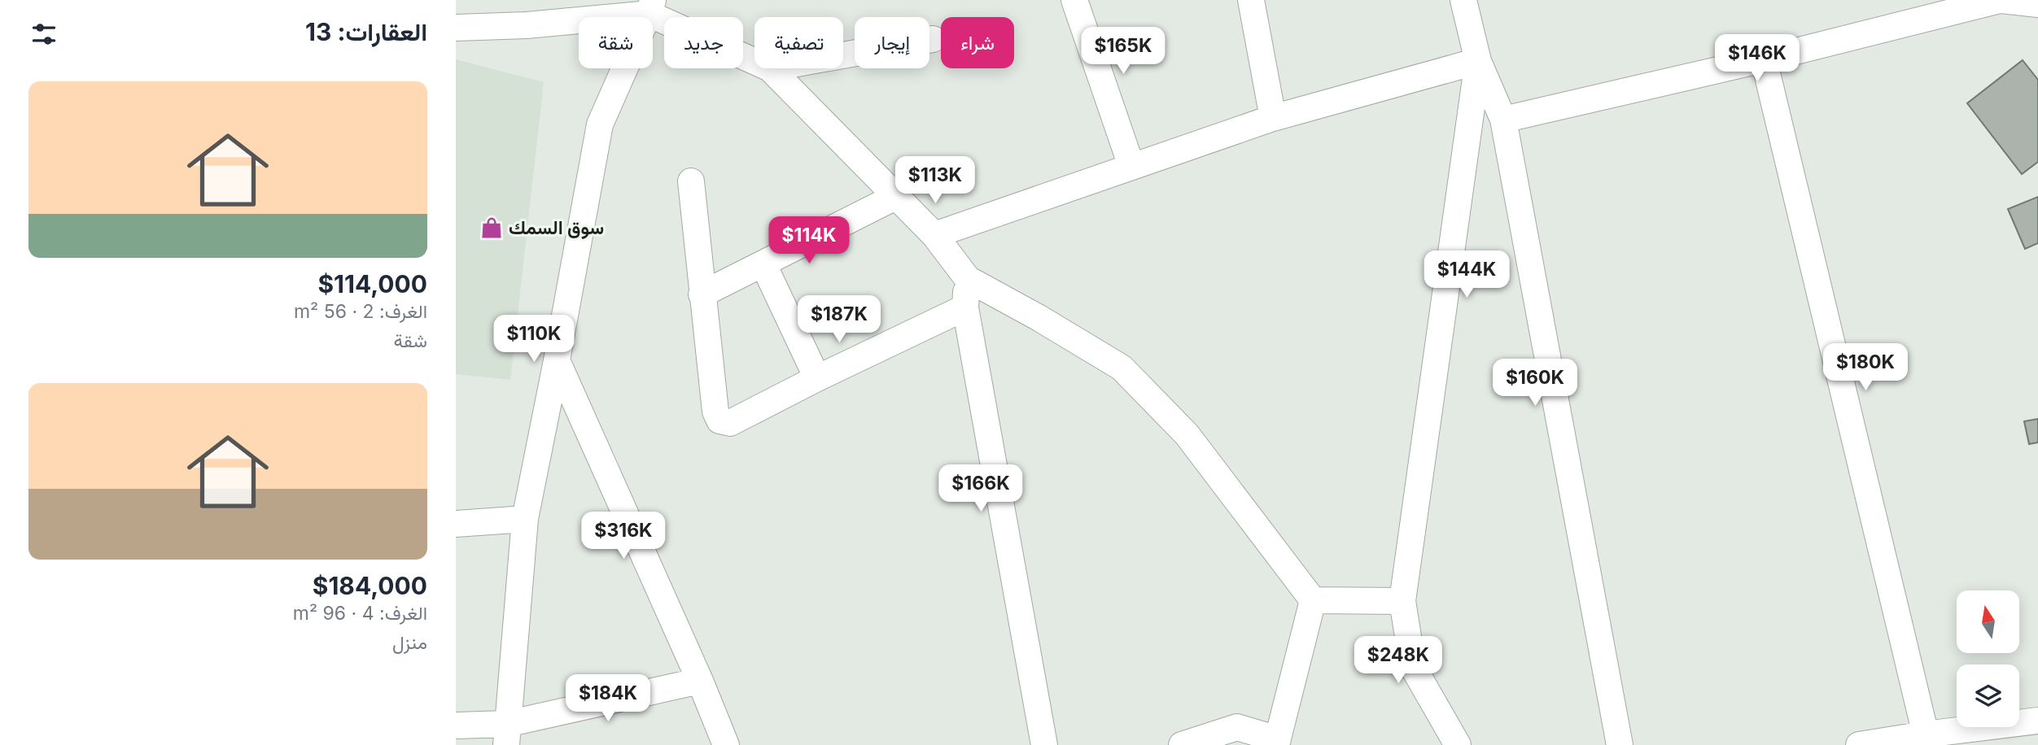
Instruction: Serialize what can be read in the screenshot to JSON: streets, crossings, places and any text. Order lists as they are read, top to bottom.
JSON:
{
  "places": {
    "shop": ["سوق السمك"]
  },
  "north": "top",
  "page": {
    "heading": "العقارات: 13",
    "chip": [
      "شراء",
      "إيجار",
      "تصفية",
      "جديد",
      "شقة"
    ],
    "price": [
      "$165K",
      "$146K",
      "$113K",
      "$114K",
      "$144K",
      "$187K",
      "$110K",
      "$180K",
      "$160K",
      "$166K",
      "$316K",
      "$248K",
      "$184K"
    ],
    "list": [
      {
        "name": "$114,000",
        "note": "الغرف: 2 · 56 m² · شقة"
      },
      {
        "name": "$184,000",
        "note": "الغرف: 4 · 96 m² · منزل"
      }
    ]
  }
}
